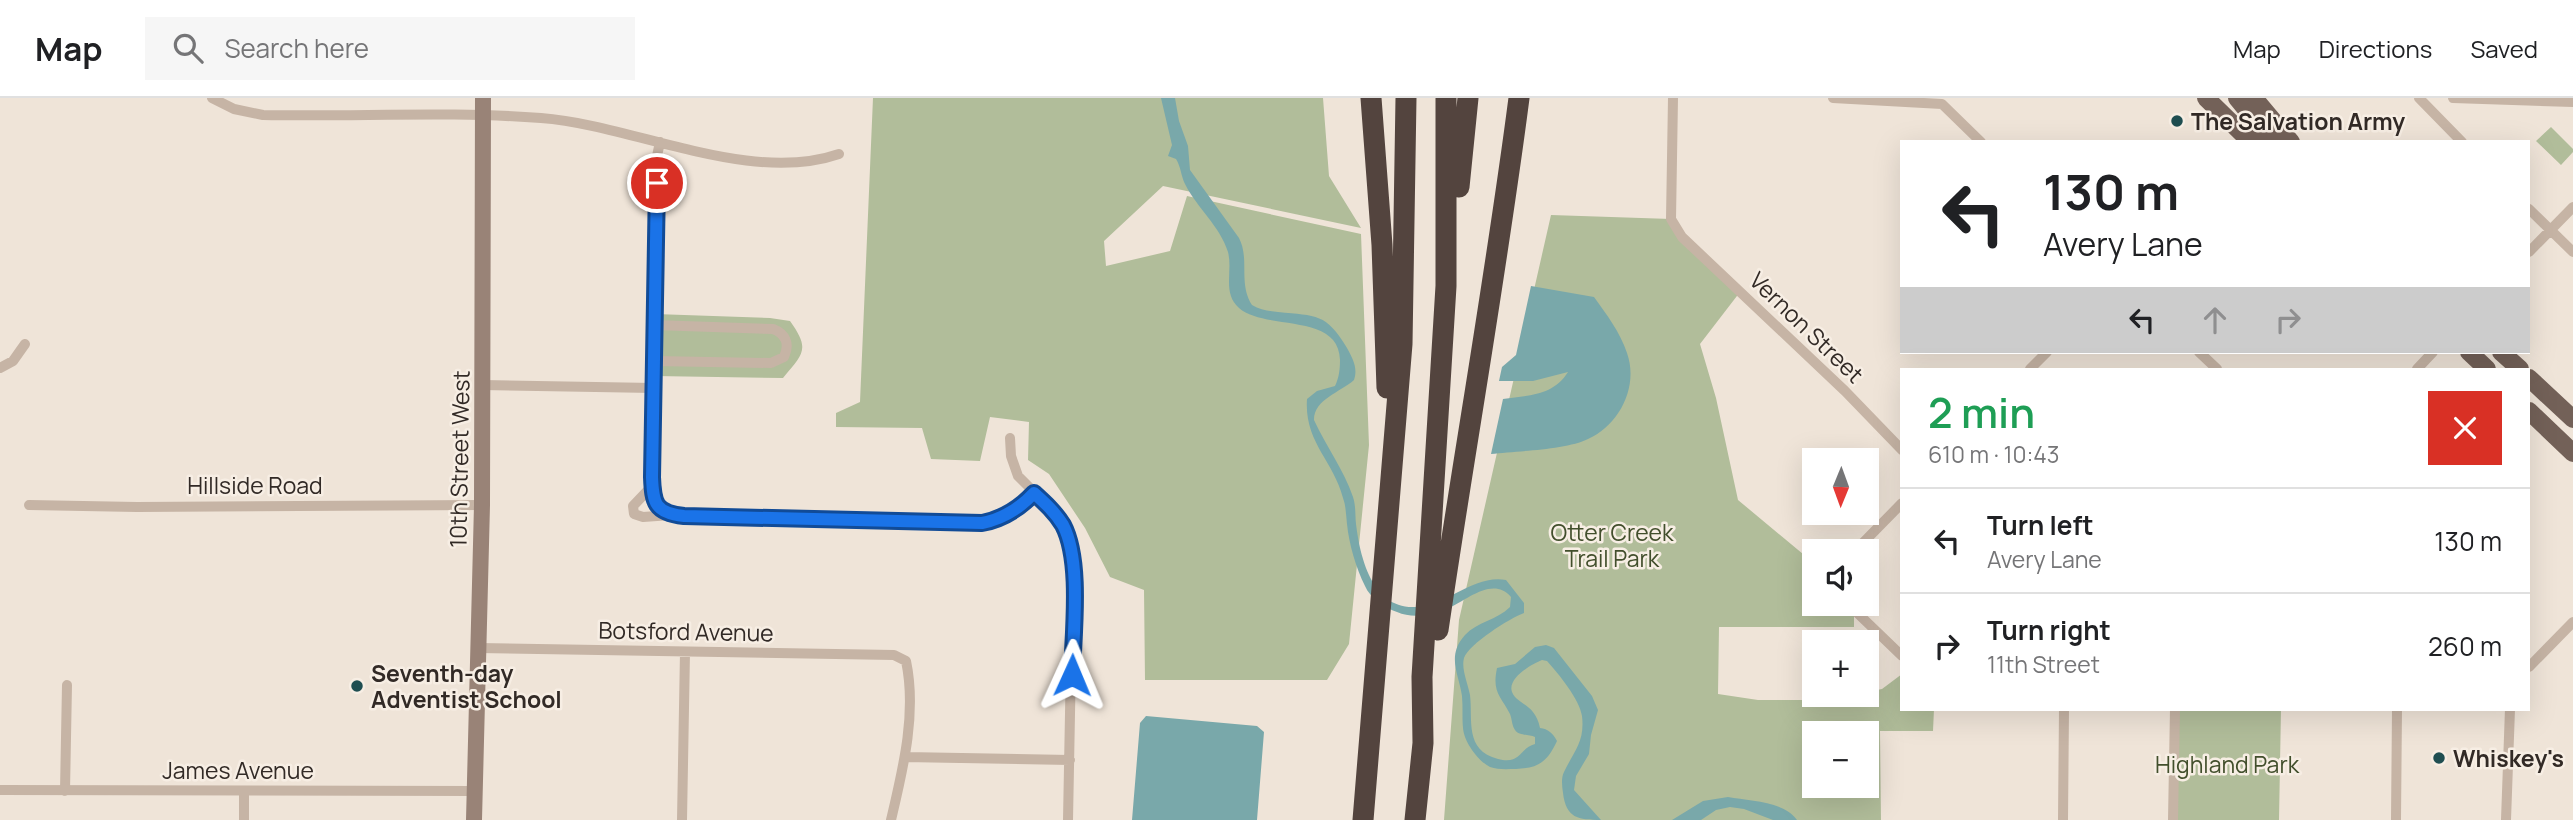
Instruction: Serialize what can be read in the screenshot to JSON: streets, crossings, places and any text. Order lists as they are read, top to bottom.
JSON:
{
  "streets": {
    "street": [
      "Vernon Street",
      "10th Street West",
      "Hillside Road",
      "Botsford Avenue",
      "James Avenue"
    ]
  },
  "crossings": [
    ["10th Street West", "Hillside Road"],
    ["10th Street West", "Botsford Avenue"],
    ["10th Street West", "James Avenue"]
  ],
  "parks": ["Otter Creek Trail Park", "Highland Park"],
  "places": ["The Salvation Army", "Seventh-day Adventist School", "Whiskey's"],
  "north": "bottom",
  "page": {
    "header": "Map",
    "search": "Search here",
    "nav": ["Map", "Directions", "Saved"],
    "turn": ["130 m", "Avery Lane"],
    "heading": ["2 min", "610 m · 10:43"],
    "map_buttons": ["+", "−"],
    "list": [
      {
        "name": "Turn left",
        "note": "Avery Lane",
        "value": "130 m"
      },
      {
        "name": "Turn right",
        "note": "11th Street",
        "value": "260 m"
      }
    ]
  }
}
